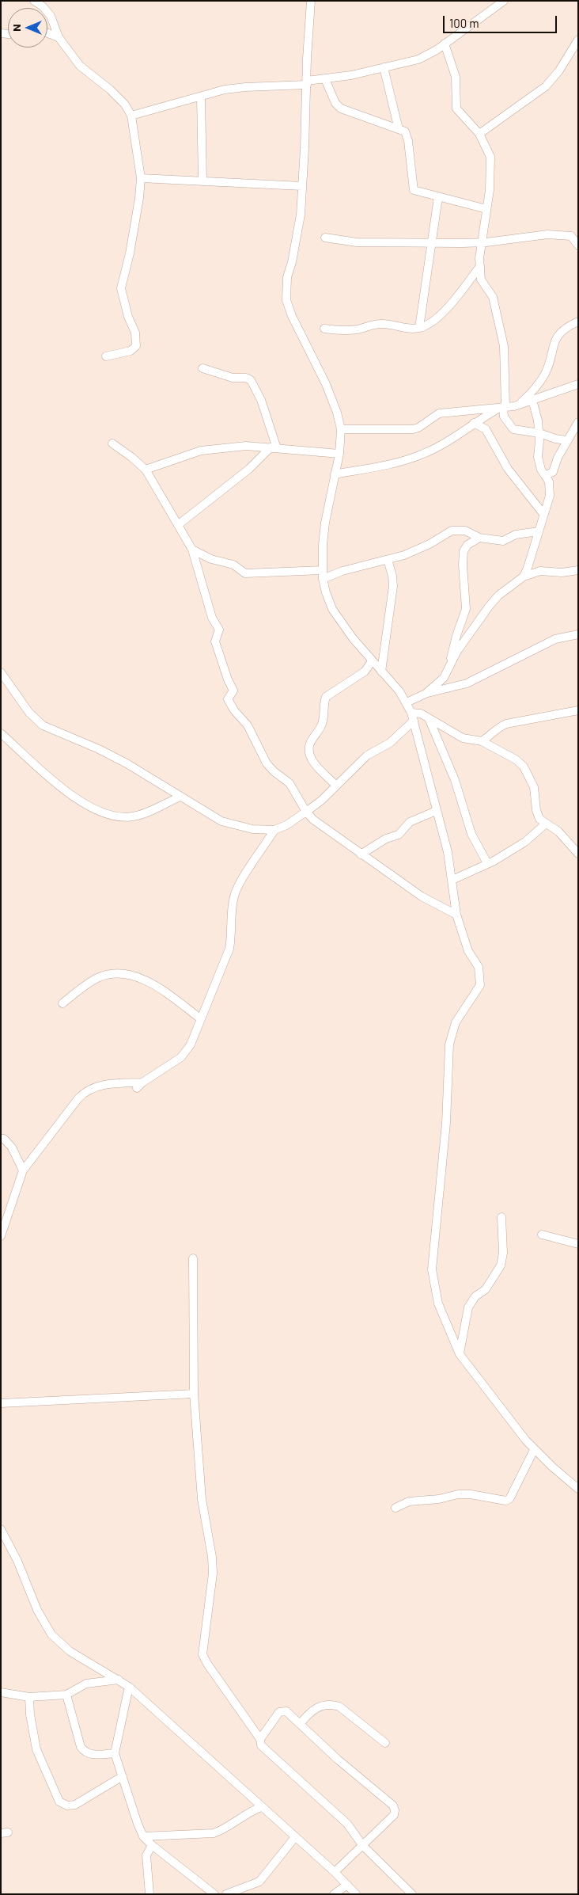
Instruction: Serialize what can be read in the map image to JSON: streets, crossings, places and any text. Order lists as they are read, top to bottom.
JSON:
{
  "scale_bar": "100 m",
  "north": "left"
}
